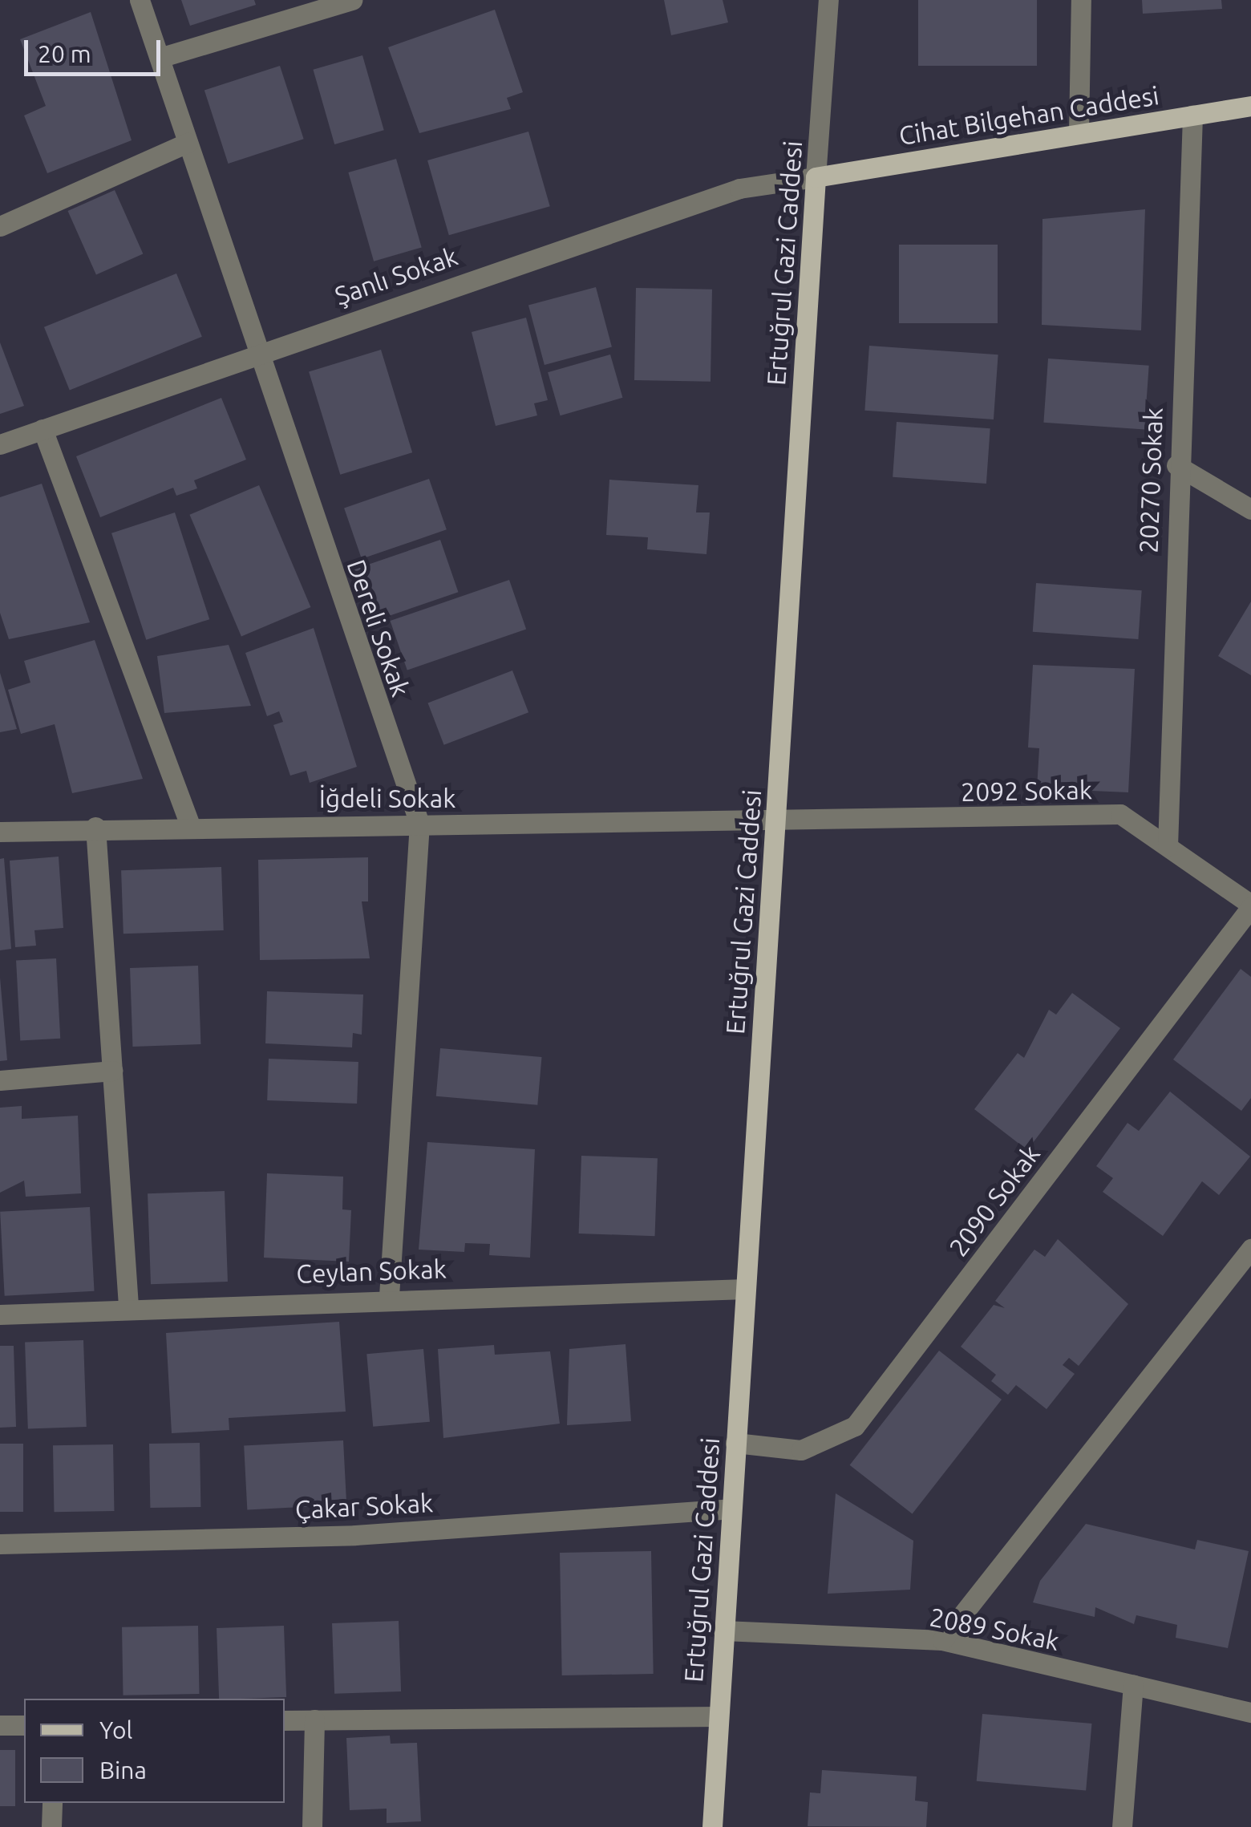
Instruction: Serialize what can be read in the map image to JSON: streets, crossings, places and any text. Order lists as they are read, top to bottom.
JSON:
{
  "streets": {
    "main road": ["Cihat Bilgehan Caddesi", "Ertuğrul Gazi Caddesi"],
    "street": [
      "Şanlı Sokak",
      "20270 Sokak",
      "Dereli Sokak",
      "2092 Sokak",
      "İğdeli Sokak",
      "2090 Sokak",
      "Ceylan Sokak",
      "Çakar Sokak",
      "2089 Sokak"
    ]
  },
  "crossings": [
    ["Cihat Bilgehan Caddesi", "Ertuğrul Gazi Caddesi"],
    ["Cihat Bilgehan Caddesi", "Şanlı Sokak"],
    ["Cihat Bilgehan Caddesi", "20270 Sokak"],
    ["Ertuğrul Gazi Caddesi", "Şanlı Sokak"],
    ["Ertuğrul Gazi Caddesi", "2092 Sokak"],
    ["Ertuğrul Gazi Caddesi", "İğdeli Sokak"],
    ["Ertuğrul Gazi Caddesi", "2090 Sokak"],
    ["Ertuğrul Gazi Caddesi", "Ceylan Sokak"],
    ["Ertuğrul Gazi Caddesi", "Çakar Sokak"],
    ["Ertuğrul Gazi Caddesi", "2089 Sokak"],
    ["Şanlı Sokak", "Dereli Sokak"],
    ["20270 Sokak", "2092 Sokak"],
    ["Dereli Sokak", "İğdeli Sokak"],
    ["Dereli Sokak", "Ceylan Sokak"],
    ["2092 Sokak", "İğdeli Sokak"],
    ["2092 Sokak", "2090 Sokak"]
  ],
  "legend": ["Yol", "Bina"],
  "scale_bar": "20 m"
}
